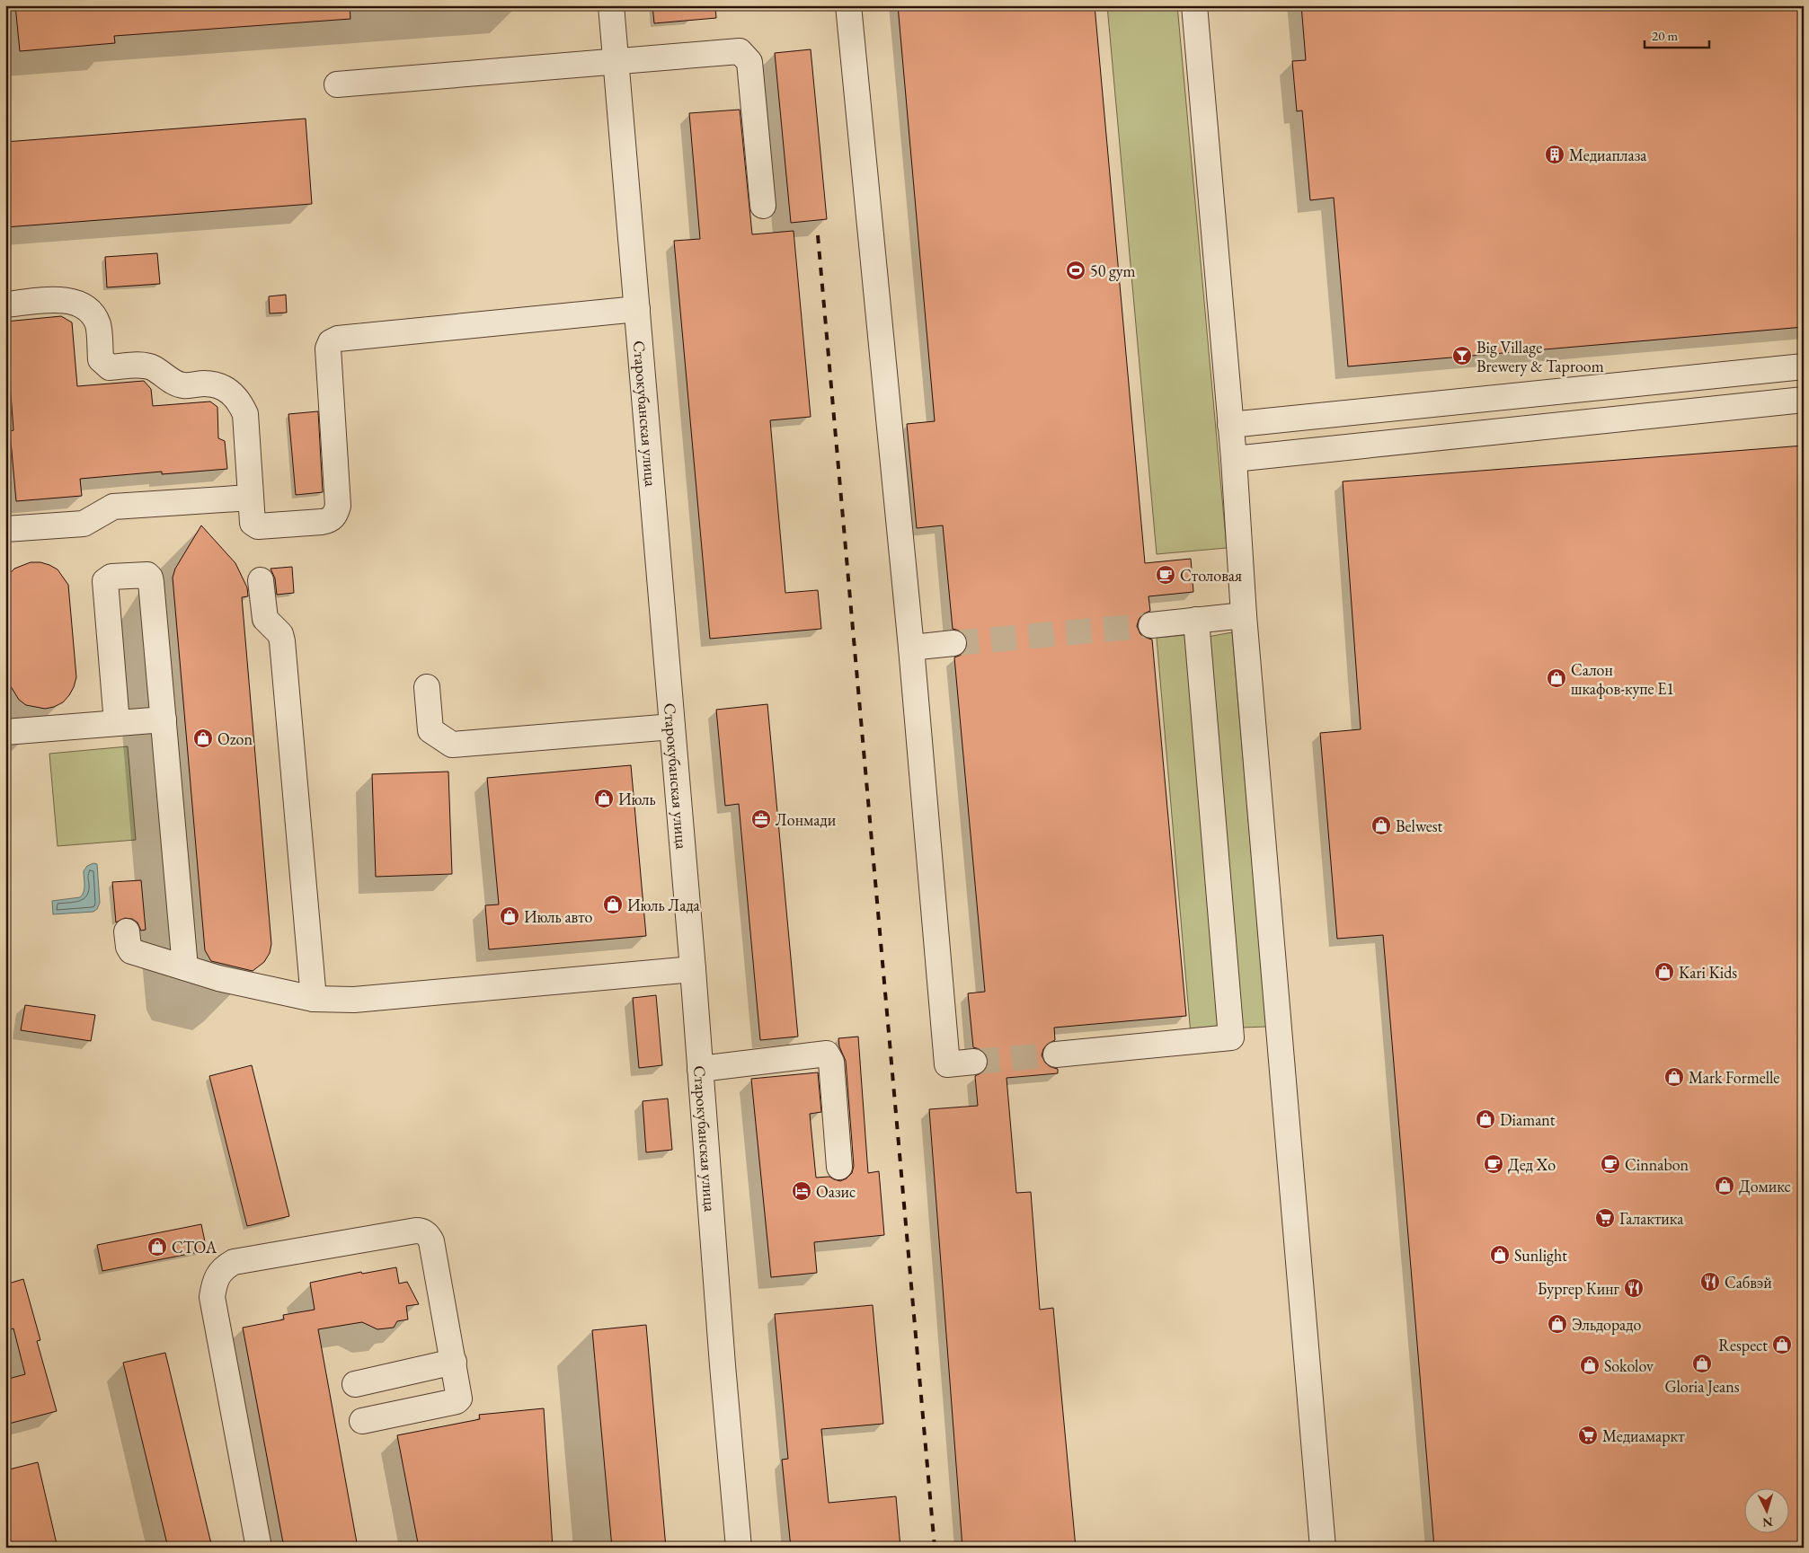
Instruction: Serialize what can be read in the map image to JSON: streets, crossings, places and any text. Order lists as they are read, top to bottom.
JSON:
{
  "streets": {
    "street": ["Старокубанская улица"]
  },
  "places": {
    "building": ["Медиаплаза"],
    "sports": ["50 gym"],
    "bar": ["Big Village Brewery & Taproom"],
    "cafe": ["Столовая", "Дед Хо", "Cinnabon"],
    "shop": [
      "Салон шкафов-купе Е1",
      "Ozon",
      "Июль",
      "Belwest",
      "Июль Лада",
      "Июль авто",
      "Kari Kids",
      "Mark Formelle",
      "Diamant",
      "Домикс",
      "СТОА",
      "Sunlight",
      "Эльдорадо",
      "Respect",
      "Gloria Jeans",
      "Sokolov"
    ],
    "office": ["Лонмади"],
    "hotel": ["Оазис"],
    "supermarket": ["Галактика", "Медиамаркт"],
    "restaurant": ["Сабвэй", "Бургер Кинг"]
  },
  "scale_bar": "20 m",
  "north": "bottom"
}
